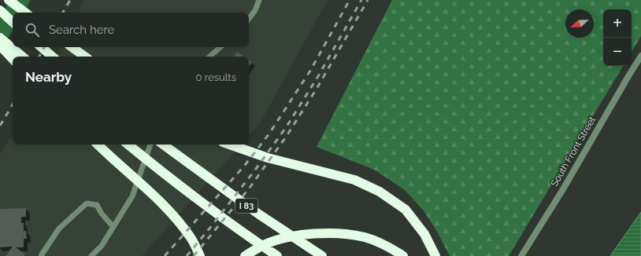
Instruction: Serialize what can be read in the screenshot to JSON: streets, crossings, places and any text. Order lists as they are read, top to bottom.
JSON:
{
  "streets": {
    "highway": ["I 83"],
    "street": ["South Front Street"]
  },
  "north": "bottom left",
  "page": {
    "map_buttons": ["+", "−"],
    "search": "Search here",
    "heading": ["Nearby", "0 results"]
  }
}
